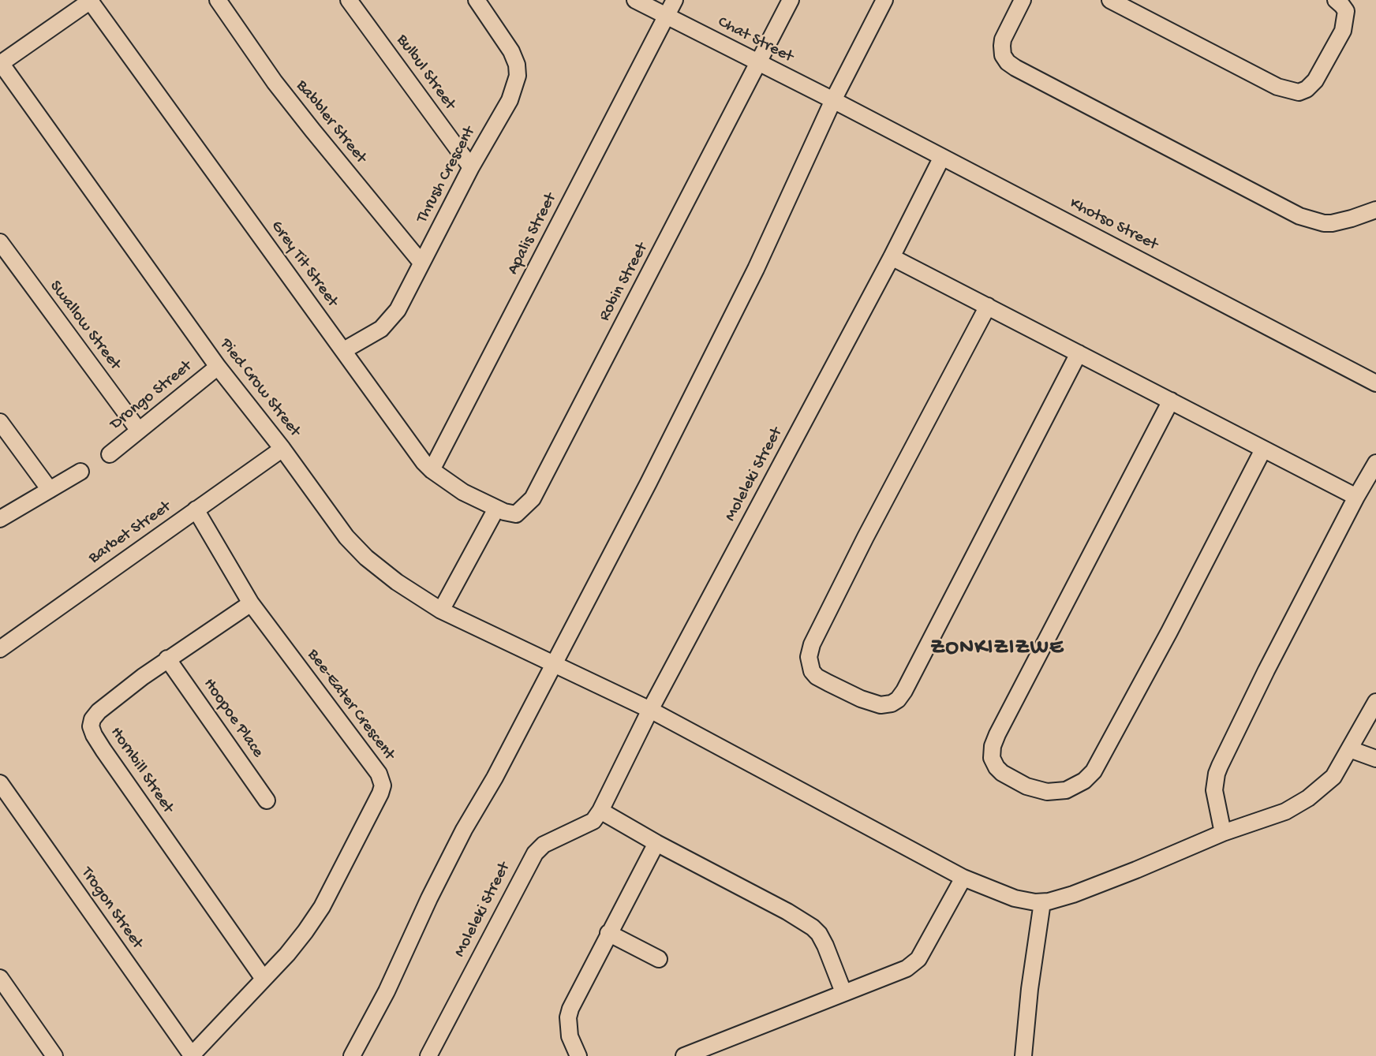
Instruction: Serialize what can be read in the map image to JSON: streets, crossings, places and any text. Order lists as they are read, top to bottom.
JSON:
{
  "streets": {
    "street": [
      "Chat Street",
      "Bulbul Street",
      "Babbler Street",
      "Thrush Crescent",
      "Khotso Street",
      "Apalis Street",
      "Grey Tit Street",
      "Robin Street",
      "Swallow Street",
      "Pied Crow Street",
      "Drongo Street",
      "Moleleki Street",
      "Barbet Street",
      "Bee-Eater Crescent",
      "Hoopoe Place",
      "Hornbill Street",
      "Trogon Street"
    ]
  },
  "crossings": [
    ["Chat Street", "Khotso Street"],
    ["Chat Street", "Apalis Street"],
    ["Chat Street", "Robin Street"],
    ["Bulbul Street", "Thrush Crescent"],
    ["Babbler Street", "Thrush Crescent"],
    ["Thrush Crescent", "Grey Tit Street"],
    ["Khotso Street", "Moleleki Street"],
    ["Apalis Street", "Grey Tit Street"],
    ["Grey Tit Street", "Robin Street"],
    ["Swallow Street", "Drongo Street"],
    ["Pied Crow Street", "Drongo Street"],
    ["Pied Crow Street", "Moleleki Street"],
    ["Pied Crow Street", "Barbet Street"],
    ["Barbet Street", "Bee-Eater Crescent"],
    ["Bee-Eater Crescent", "Hornbill Street"],
    ["Bee-Eater Crescent", "Trogon Street"],
    ["Hoopoe Place", "Hornbill Street"]
  ],
  "districts": ["ZONKIZIZWE"]
}
